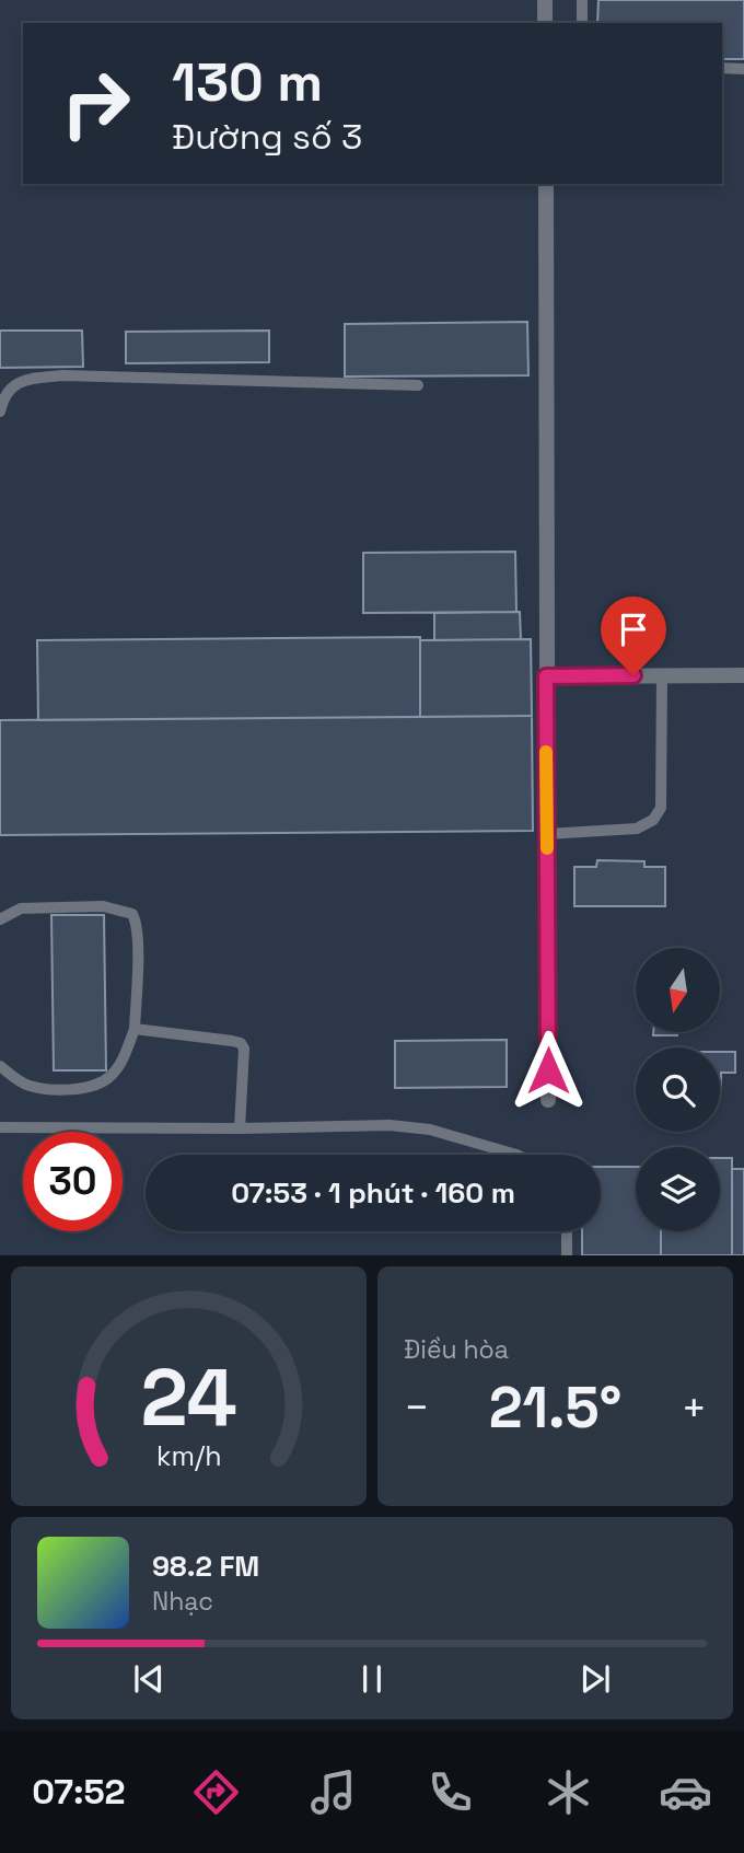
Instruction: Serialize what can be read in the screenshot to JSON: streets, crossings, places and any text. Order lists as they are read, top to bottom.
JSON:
{
  "north": "bottom",
  "page": {
    "turn": ["130 m", "Đường số 3"],
    "limit": "30",
    "trip": "07:53 · 1 phút · 160 m",
    "tile": "Điều hòa",
    "heat": ["−", "21.5°", "+"],
    "song": ["98.2 FM", "Nhạc"],
    "tabs": "07:52",
    "gauge": ["24", "km/h"]
  }
}
